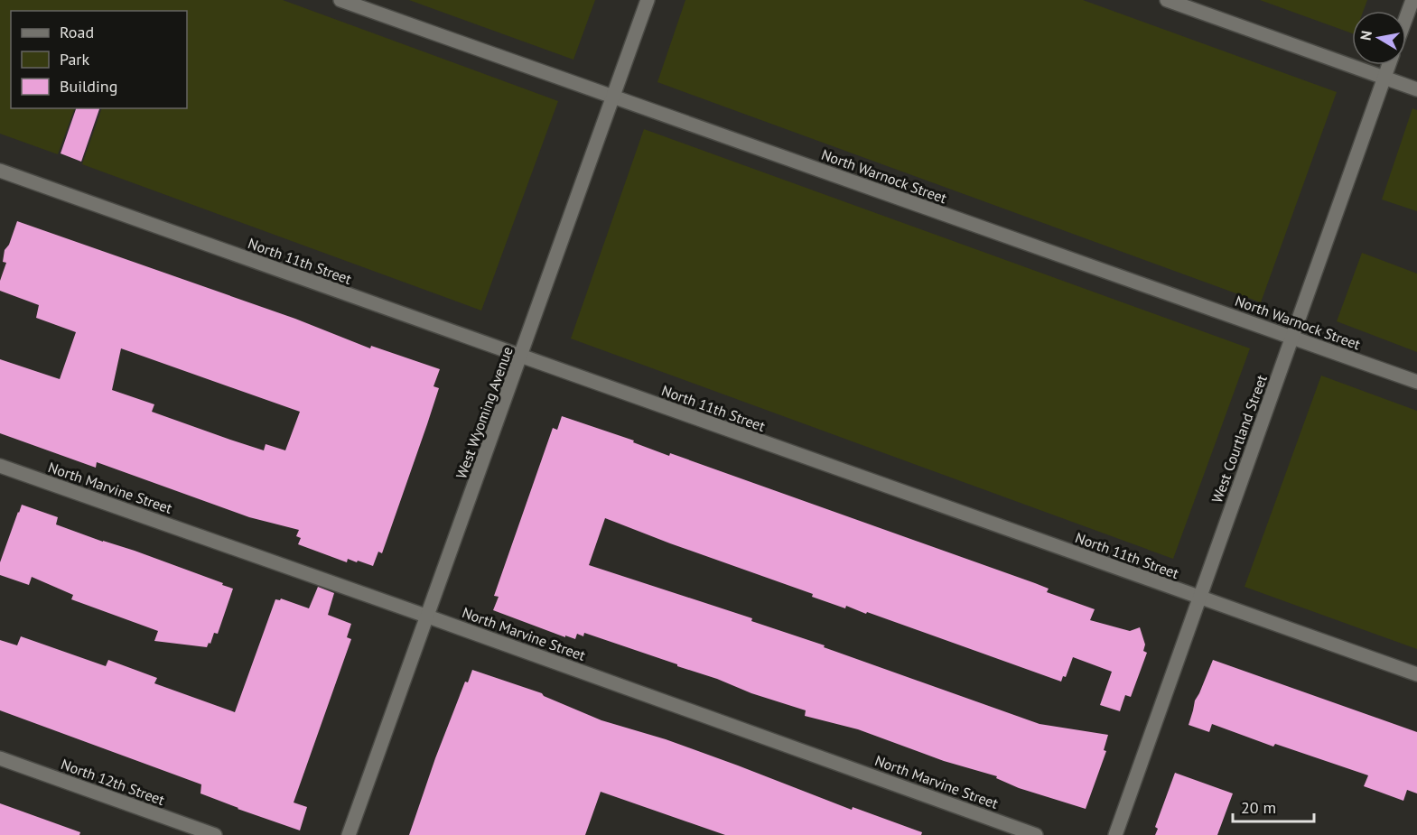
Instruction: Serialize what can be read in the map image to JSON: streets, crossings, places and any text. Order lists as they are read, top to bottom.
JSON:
{
  "streets": {
    "street": [
      "North Warnock Street",
      "North 11th Street",
      "West Wyoming Avenue",
      "West Courtland Street",
      "North Marvine Street",
      "North 12th Street"
    ]
  },
  "crossings": [
    ["North Warnock Street", "West Wyoming Avenue"],
    ["North Warnock Street", "West Courtland Street"],
    ["North 11th Street", "West Wyoming Avenue"],
    ["North 11th Street", "West Courtland Street"],
    ["West Wyoming Avenue", "North Marvine Street"]
  ],
  "legend": ["Road", "Park", "Building"],
  "scale_bar": "20 m",
  "north": "left"
}
